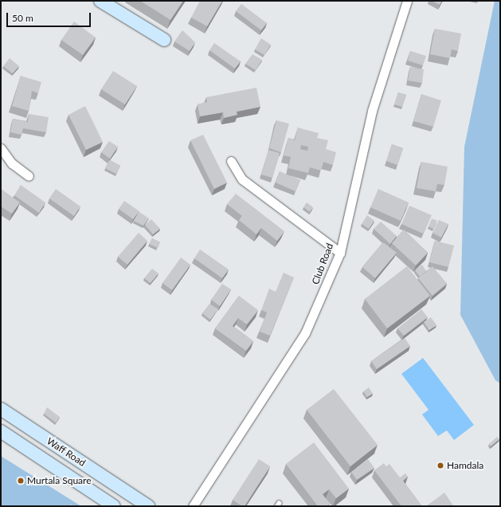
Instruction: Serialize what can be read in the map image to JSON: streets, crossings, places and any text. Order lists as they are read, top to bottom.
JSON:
{
  "streets": {
    "street": ["Club Road", "Waff Road"]
  },
  "places": ["Hamdala", "Murtala Square"],
  "scale_bar": "50 m"
}
